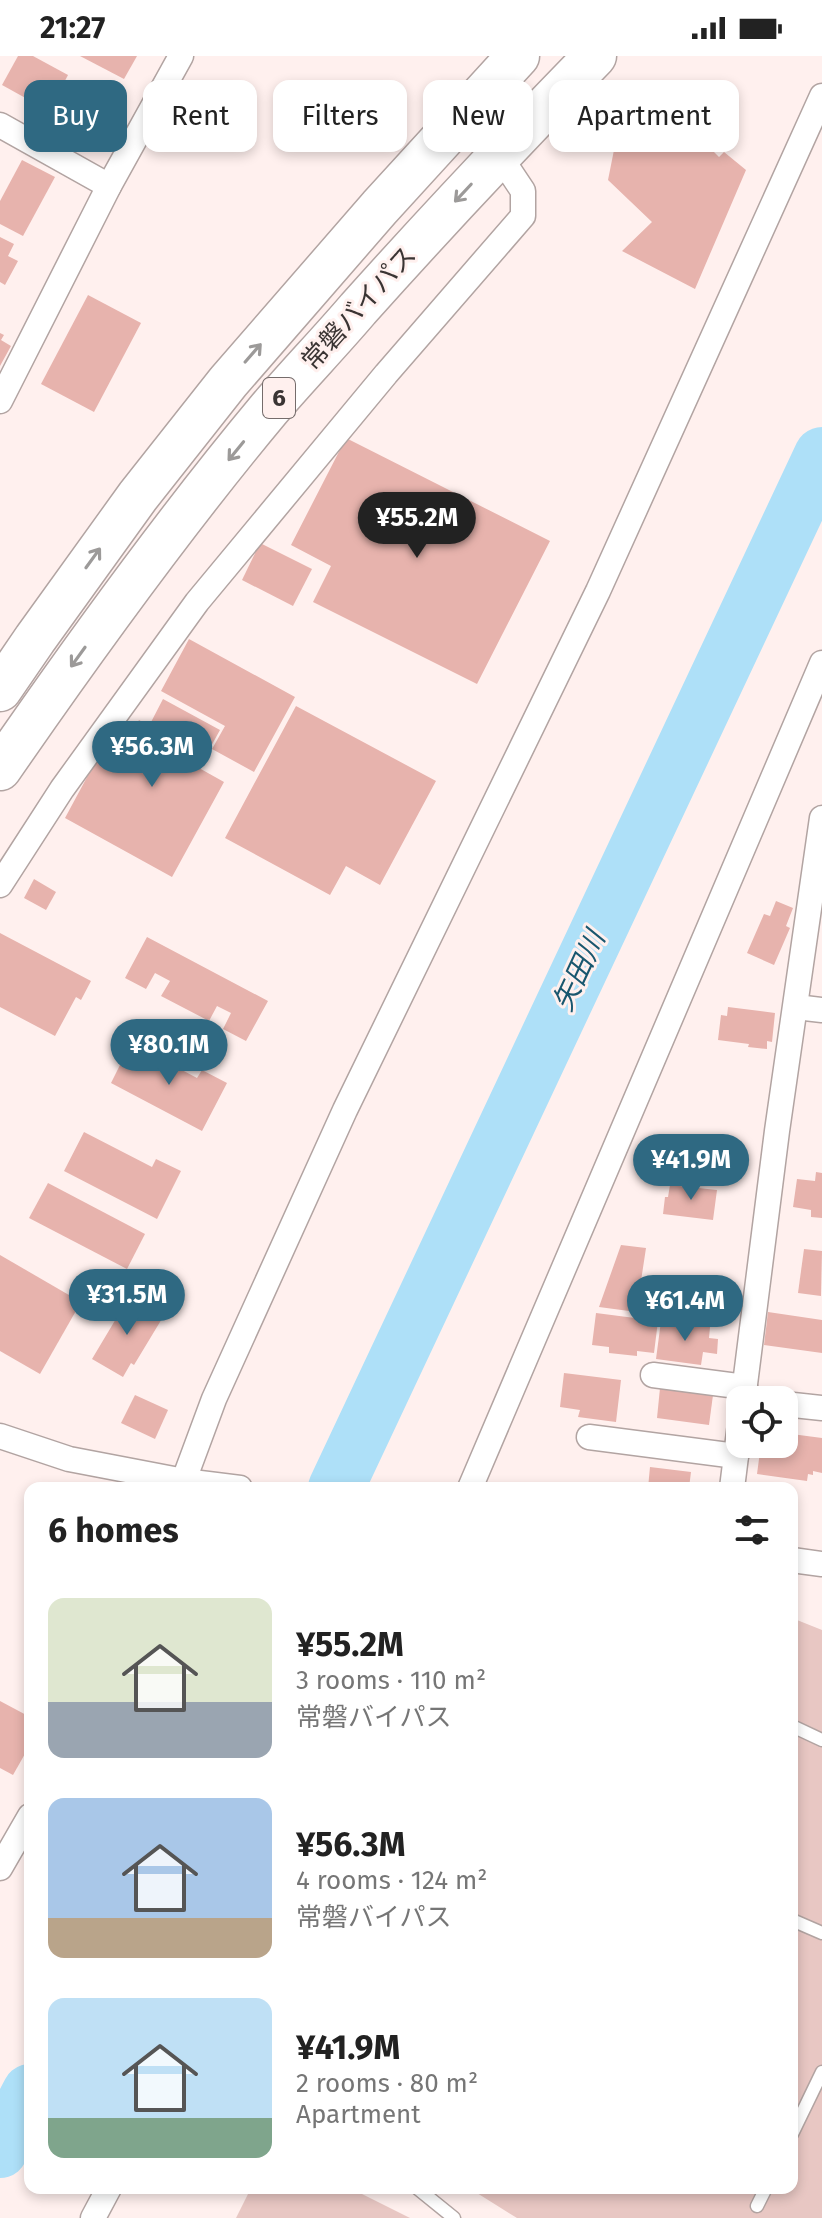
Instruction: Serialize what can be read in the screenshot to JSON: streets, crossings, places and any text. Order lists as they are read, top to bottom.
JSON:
{
  "streets": {
    "highway": ["常磐バイパス", "6"]
  },
  "water": ["矢田川"],
  "page": {
    "status": "21:27",
    "chip": [
      "Buy",
      "Rent",
      "Filters",
      "New",
      "Apartment"
    ],
    "price": [
      "¥55.2M",
      "¥56.3M",
      "¥80.1M",
      "¥41.9M",
      "¥31.5M",
      "¥61.4M"
    ],
    "heading": "6 homes",
    "list": [
      {
        "name": "¥55.2M",
        "note": "3 rooms · 110 m² · 常磐バイパス"
      },
      {
        "name": "¥56.3M",
        "note": "4 rooms · 124 m² · 常磐バイパス"
      },
      {
        "name": "¥41.9M",
        "note": "2 rooms · 80 m² · Apartment"
      }
    ]
  }
}
